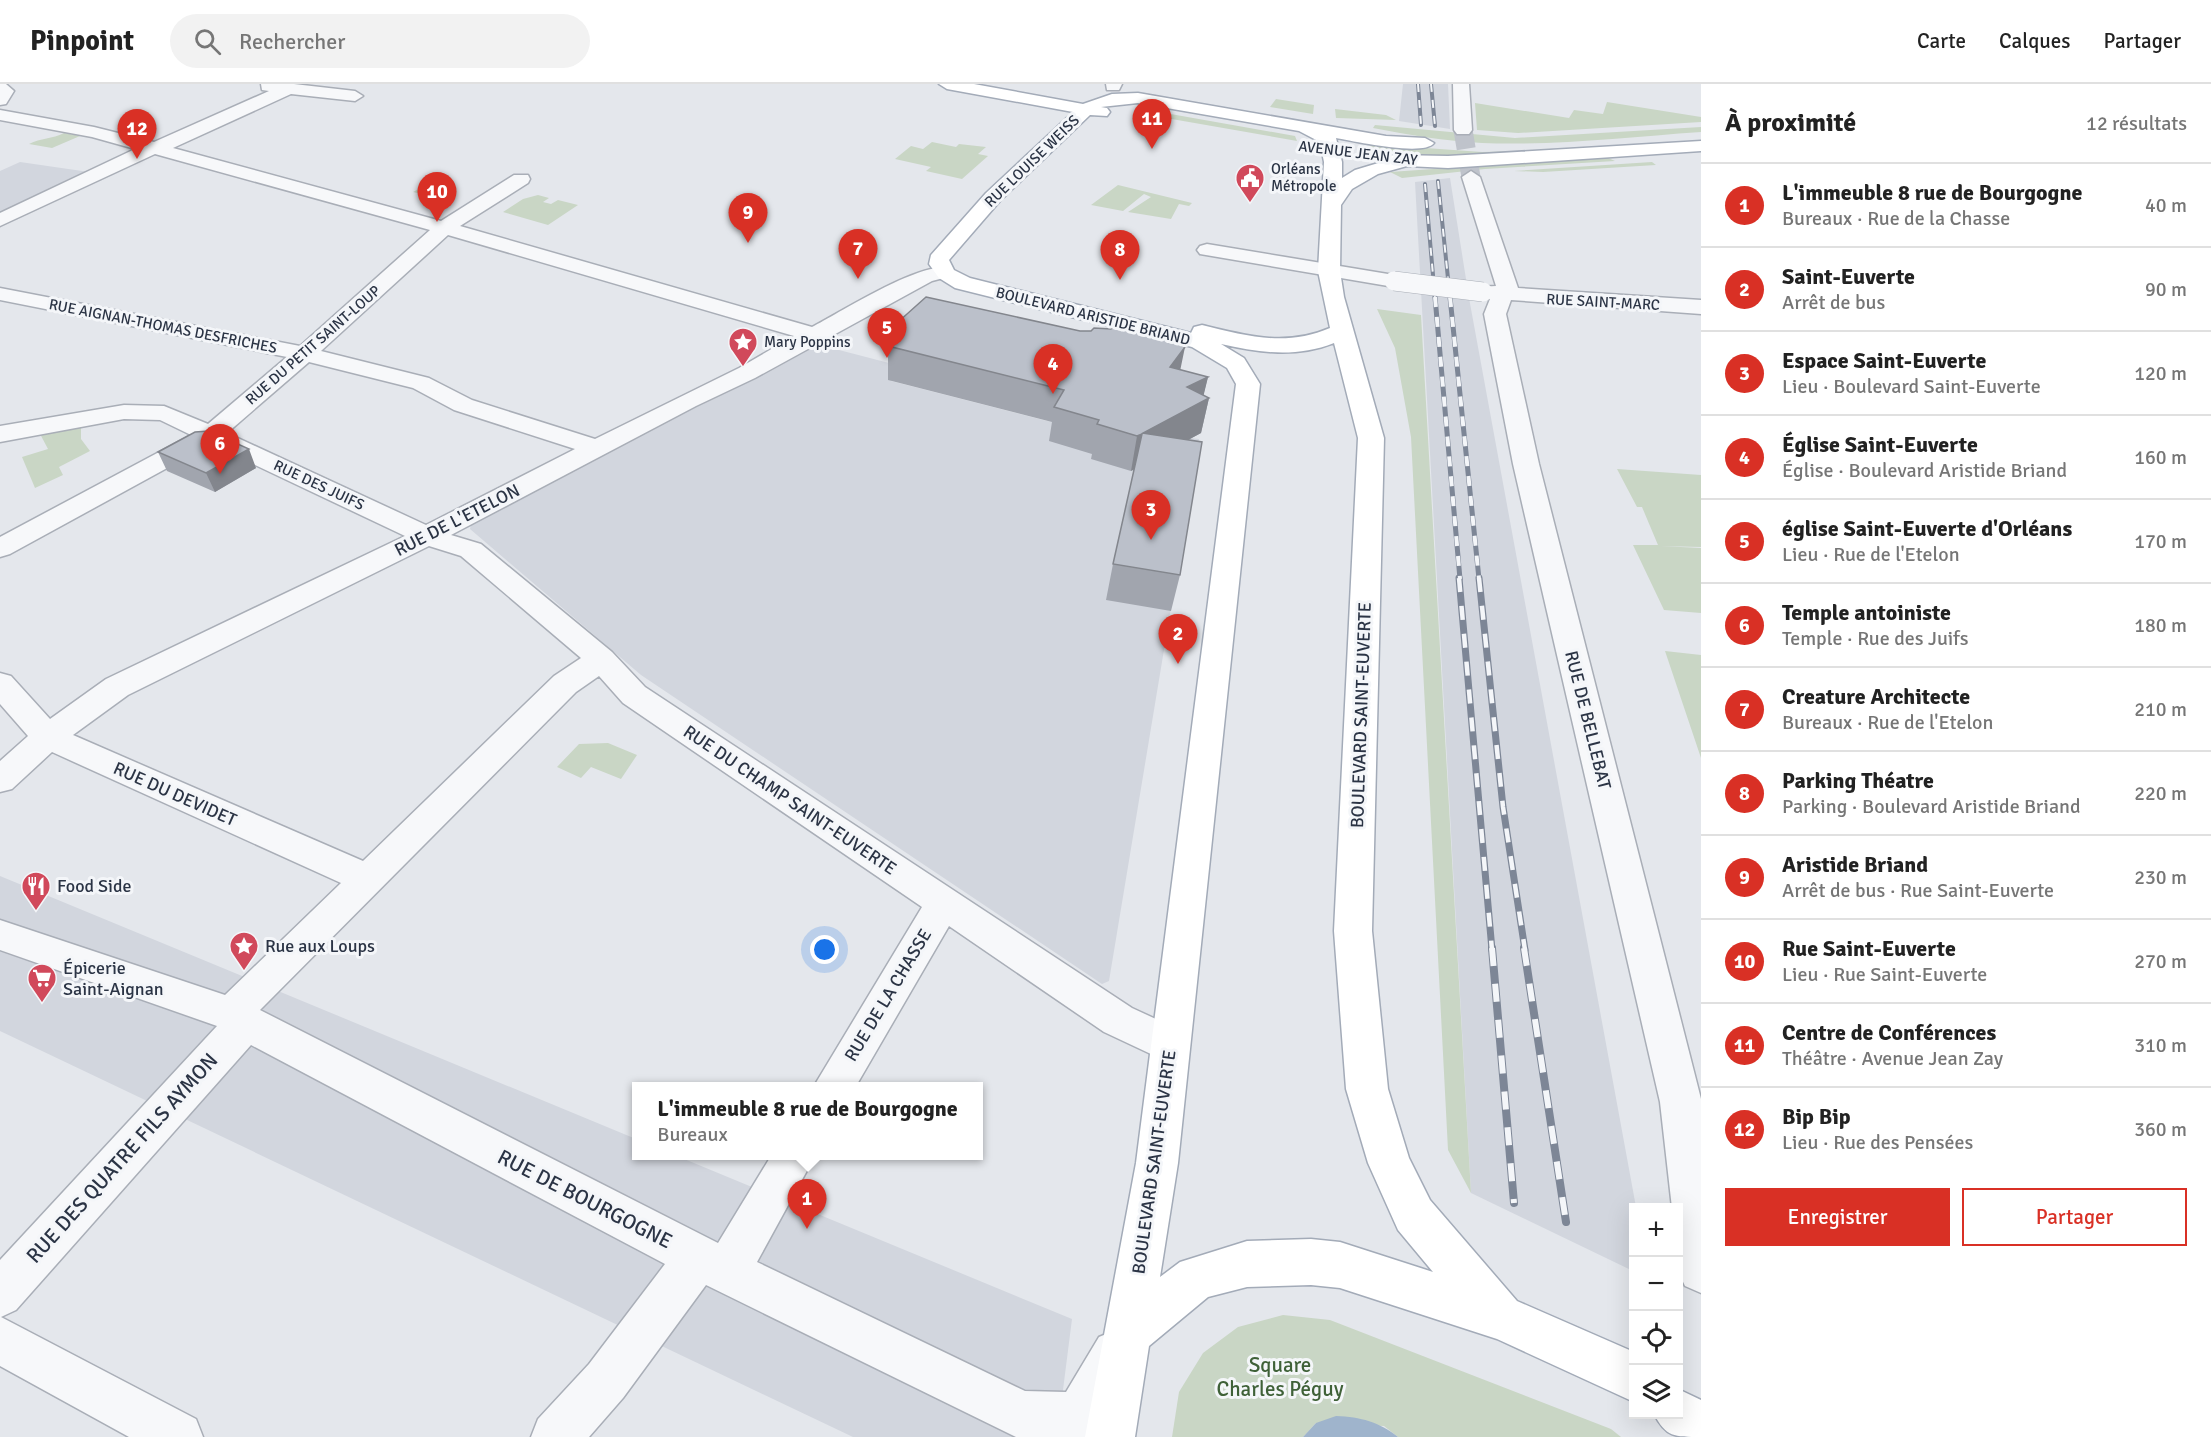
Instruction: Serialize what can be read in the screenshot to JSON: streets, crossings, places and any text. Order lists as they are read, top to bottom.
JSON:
{
  "streets": {
    "main road": [
      "AVENUE JEAN ZAY",
      "RUE LOUISE WEISS",
      "BOULEVARD ARISTIDE BRIAND",
      "BOULEVARD SAINT-EUVERTE"
    ],
    "street": [
      "RUE SAINT-MARC",
      "RUE AIGNAN-THOMAS DESFRICHES",
      "RUE DU PETIT SAINT-LOUP",
      "RUE DES JUIFS",
      "RUE DE L'ETELON",
      "RUE DE BELLEBAT",
      "RUE DU DEVIDET",
      "RUE DU CHAMP SAINT-EUVERTE",
      "RUE DE LA CHASSE",
      "RUE DES QUATRE FILS AYMON",
      "RUE DE BOURGOGNE"
    ]
  },
  "crossings": [
    ["AVENUE JEAN ZAY", "BOULEVARD SAINT-EUVERTE"],
    ["RUE LOUISE WEISS", "BOULEVARD ARISTIDE BRIAND"],
    ["RUE LOUISE WEISS", "RUE DE L'ETELON"],
    ["RUE SAINT-MARC", "RUE DE BELLEBAT"],
    ["BOULEVARD ARISTIDE BRIAND", "RUE DE L'ETELON"],
    ["BOULEVARD ARISTIDE BRIAND", "BOULEVARD SAINT-EUVERTE"],
    ["RUE AIGNAN-THOMAS DESFRICHES", "RUE DU PETIT SAINT-LOUP"],
    ["RUE AIGNAN-THOMAS DESFRICHES", "RUE DE L'ETELON"],
    ["RUE DU PETIT SAINT-LOUP", "RUE DES JUIFS"],
    ["RUE DES JUIFS", "RUE DE L'ETELON"],
    ["RUE DES JUIFS", "RUE DU CHAMP SAINT-EUVERTE"],
    ["RUE DE L'ETELON", "RUE DU DEVIDET"],
    ["RUE DE L'ETELON", "RUE DU CHAMP SAINT-EUVERTE"],
    ["BOULEVARD SAINT-EUVERTE", "RUE DU CHAMP SAINT-EUVERTE"],
    ["BOULEVARD SAINT-EUVERTE", "RUE DE BOURGOGNE"],
    ["RUE DU CHAMP SAINT-EUVERTE", "RUE DE LA CHASSE"],
    ["RUE DES QUATRE FILS AYMON", "RUE DE BOURGOGNE"]
  ],
  "parks": ["Square Charles Péguy"],
  "places": {
    "public building": ["Orléans Métropole"],
    "place": ["Mary Poppins", "Rue aux Loups"],
    "restaurant": ["Food Side"],
    "supermarket": ["Épicerie Saint-Aignan"]
  },
  "page": {
    "header": "Pinpoint",
    "search": "Rechercher",
    "nav": ["Carte", "Calques", "Partager"],
    "heading": ["À proximité", "12 résultats"],
    "pins": [
      "11",
      "12",
      "10",
      "9",
      "7",
      "8",
      "5",
      "4",
      "6",
      "3",
      "2",
      "1"
    ],
    "list": [
      {
        "mark": "1",
        "name": "L'immeuble 8 rue de Bourgogne",
        "note": "Bureaux · Rue de la Chasse",
        "value": "40 m"
      },
      {
        "mark": "2",
        "name": "Saint-Euverte",
        "note": "Arrêt de bus",
        "value": "90 m"
      },
      {
        "mark": "3",
        "name": "Espace Saint-Euverte",
        "note": "Lieu · Boulevard Saint-Euverte",
        "value": "120 m"
      },
      {
        "mark": "4",
        "name": "Église Saint-Euverte",
        "note": "Église · Boulevard Aristide Briand",
        "value": "160 m"
      },
      {
        "mark": "5",
        "name": "église Saint-Euverte d'Orléans",
        "note": "Lieu · Rue de l'Etelon",
        "value": "170 m"
      },
      {
        "mark": "6",
        "name": "Temple antoiniste",
        "note": "Temple · Rue des Juifs",
        "value": "180 m"
      },
      {
        "mark": "7",
        "name": "Creature Architecte",
        "note": "Bureaux · Rue de l'Etelon",
        "value": "210 m"
      },
      {
        "mark": "8",
        "name": "Parking Théatre",
        "note": "Parking · Boulevard Aristide Briand",
        "value": "220 m"
      },
      {
        "mark": "9",
        "name": "Aristide Briand",
        "note": "Arrêt de bus · Rue Saint-Euverte",
        "value": "230 m"
      },
      {
        "mark": "10",
        "name": "Rue Saint-Euverte",
        "note": "Lieu · Rue Saint-Euverte",
        "value": "270 m"
      },
      {
        "mark": "11",
        "name": "Centre de Conférences",
        "note": "Théâtre · Avenue Jean Zay",
        "value": "310 m"
      },
      {
        "mark": "12",
        "name": "Bip Bip",
        "note": "Lieu · Rue des Pensées",
        "value": "360 m"
      }
    ],
    "popup": ["L'immeuble 8 rue de Bourgogne", "Bureaux"],
    "buttons": ["Enregistrer", "Partager"],
    "map_buttons": ["+", "−"]
  }
}
